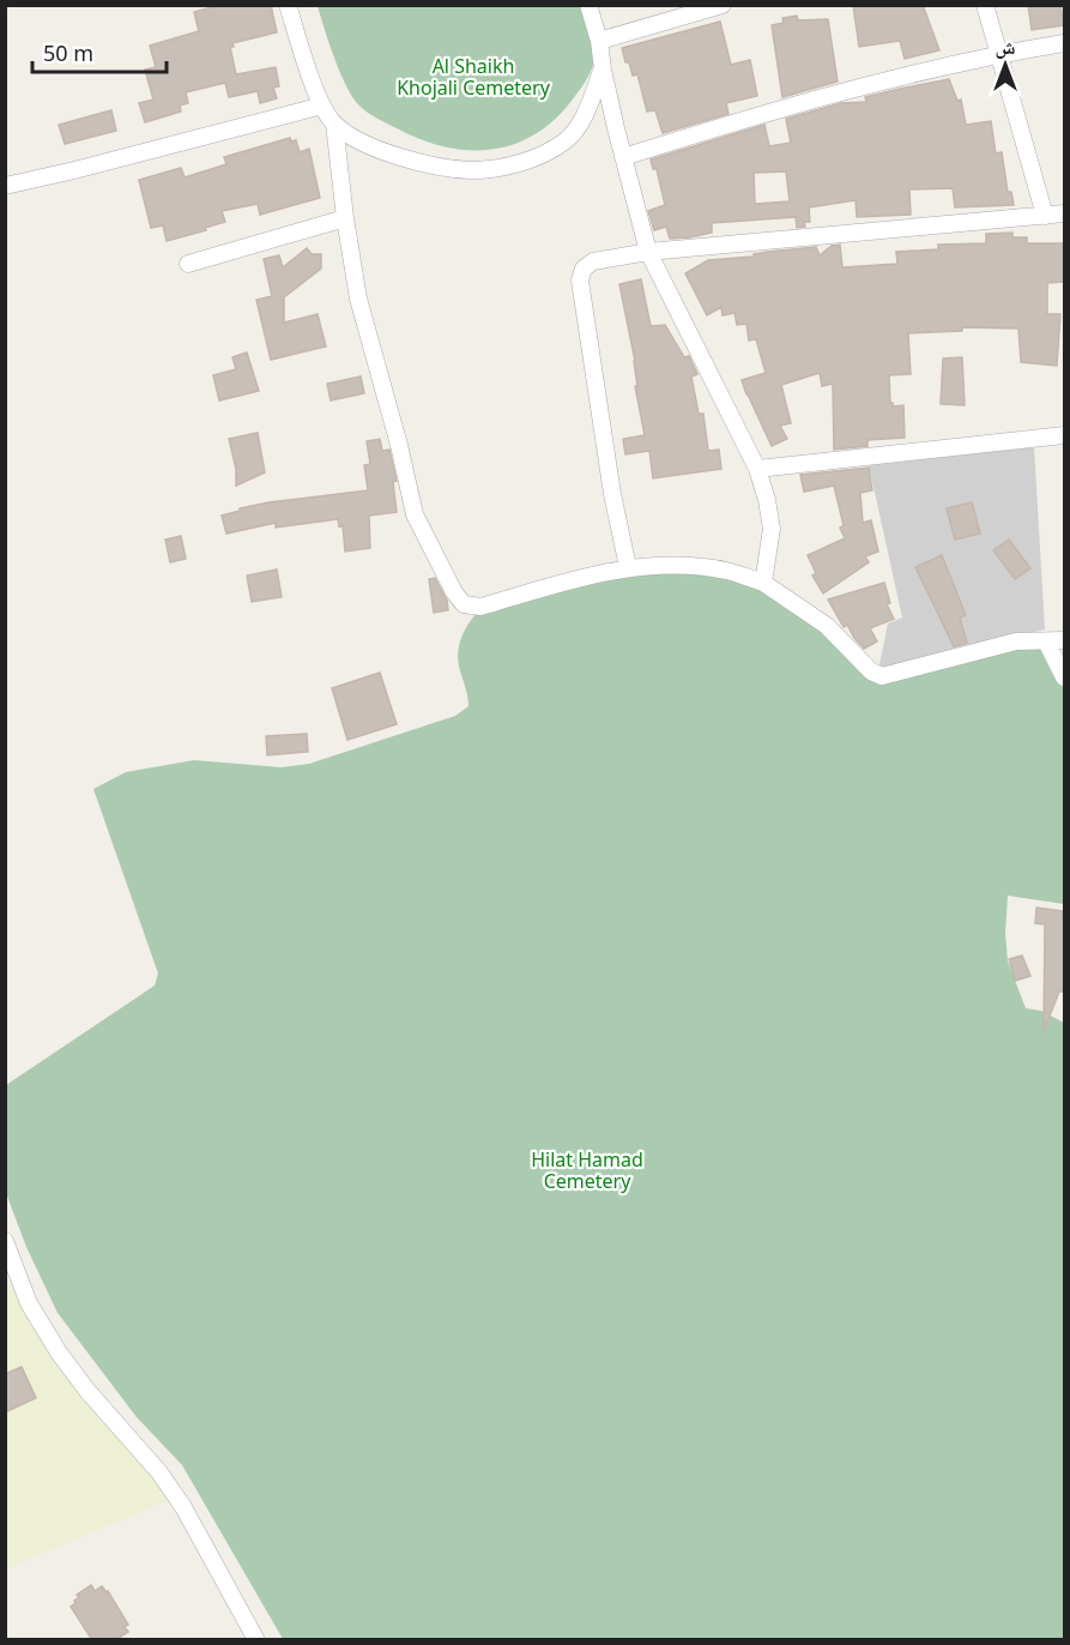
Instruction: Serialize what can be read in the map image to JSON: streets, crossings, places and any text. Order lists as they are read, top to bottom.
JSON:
{
  "parks": ["Al Shaikh Khojali Cemetery", "Hilat Hamad Cemetery"],
  "scale_bar": "50 m",
  "north": "top"
}
